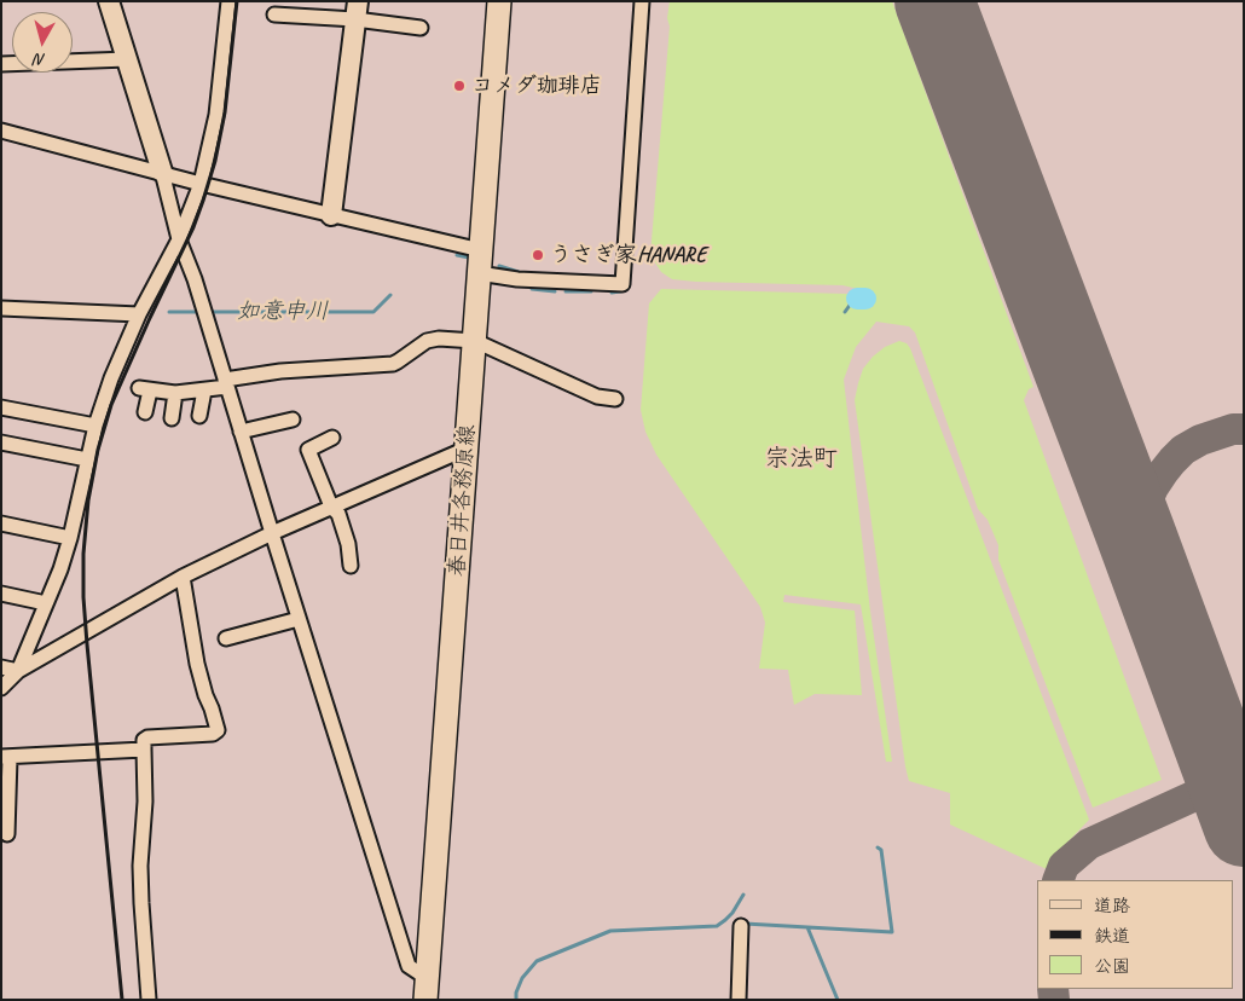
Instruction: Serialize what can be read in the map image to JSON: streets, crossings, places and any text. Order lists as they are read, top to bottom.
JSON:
{
  "streets": {
    "main road": ["春日井各務原線"]
  },
  "districts": ["宗法町"],
  "water": ["如意申川"],
  "places": ["コメダ珈琲店", "うさぎ家HANARE"],
  "legend": ["道路", "鉄道", "公園"],
  "north": "bottom"
}
